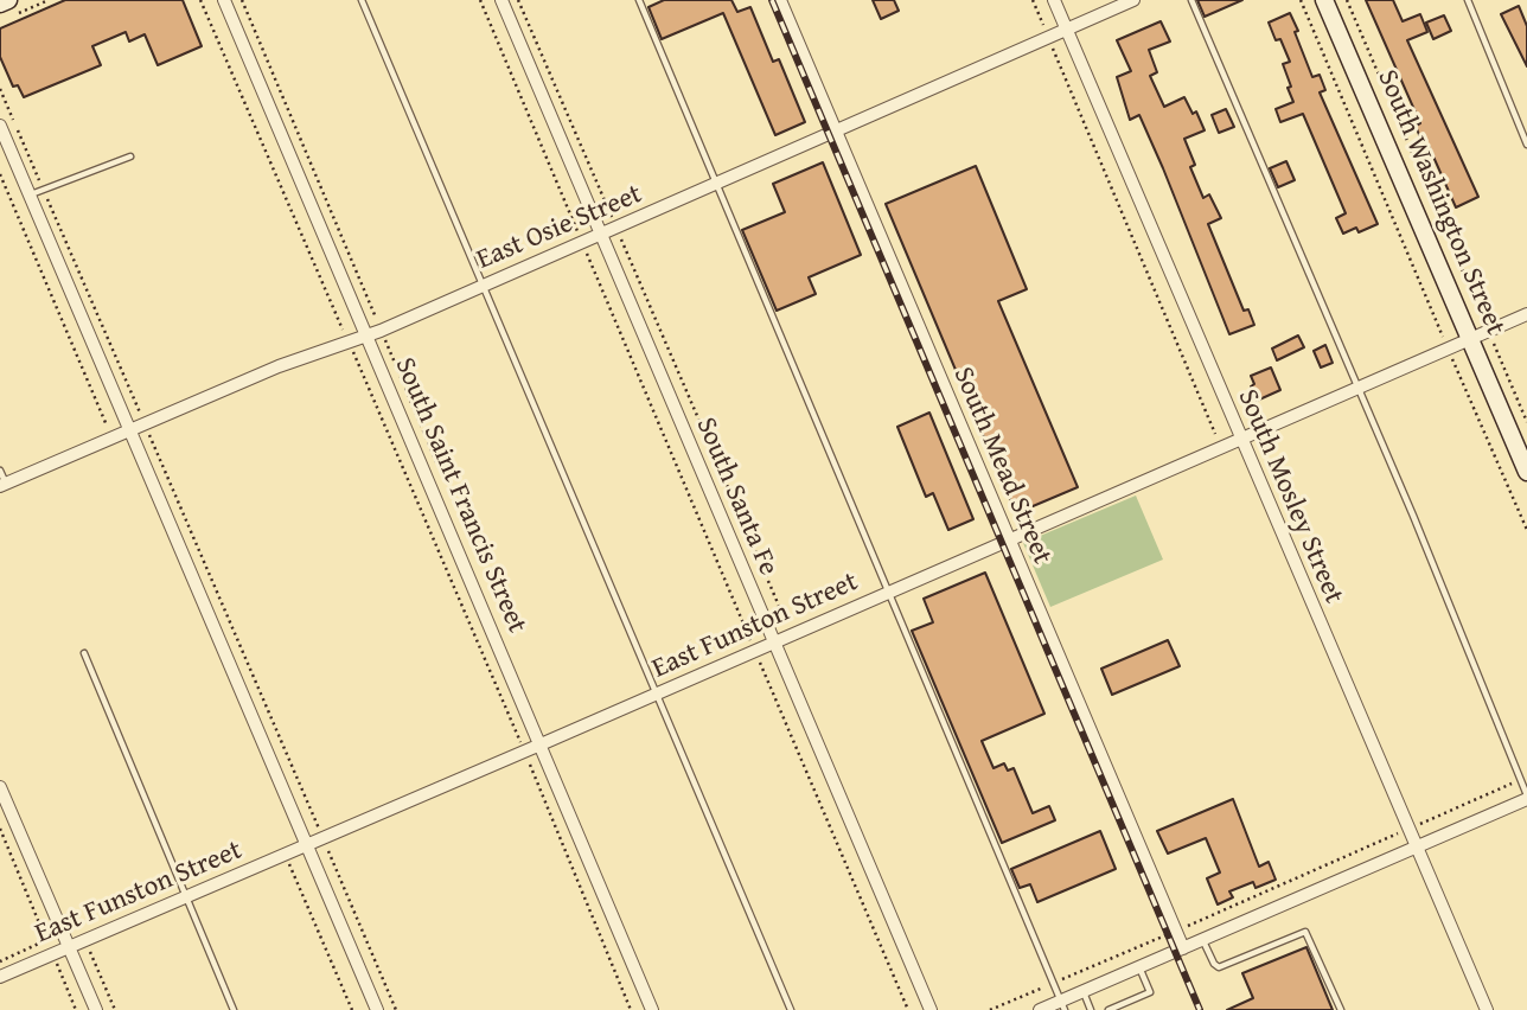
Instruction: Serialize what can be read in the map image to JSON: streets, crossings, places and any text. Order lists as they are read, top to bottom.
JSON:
{
  "streets": {
    "street": [
      "South Washington Street",
      "East Osie Street",
      "South Mead Street",
      "South Saint Francis Street",
      "South Santa Fe",
      "South Mosley Street",
      "East Funston Street"
    ]
  },
  "crossings": [
    ["South Washington Street", "East Funston Street"],
    ["East Osie Street", "South Mead Street"],
    ["East Osie Street", "South Saint Francis Street"],
    ["East Osie Street", "South Santa Fe"],
    ["East Osie Street", "South Mosley Street"],
    ["South Mead Street", "East Funston Street"],
    ["South Saint Francis Street", "East Funston Street"],
    ["South Santa Fe", "East Funston Street"],
    ["South Mosley Street", "East Funston Street"]
  ]
}
